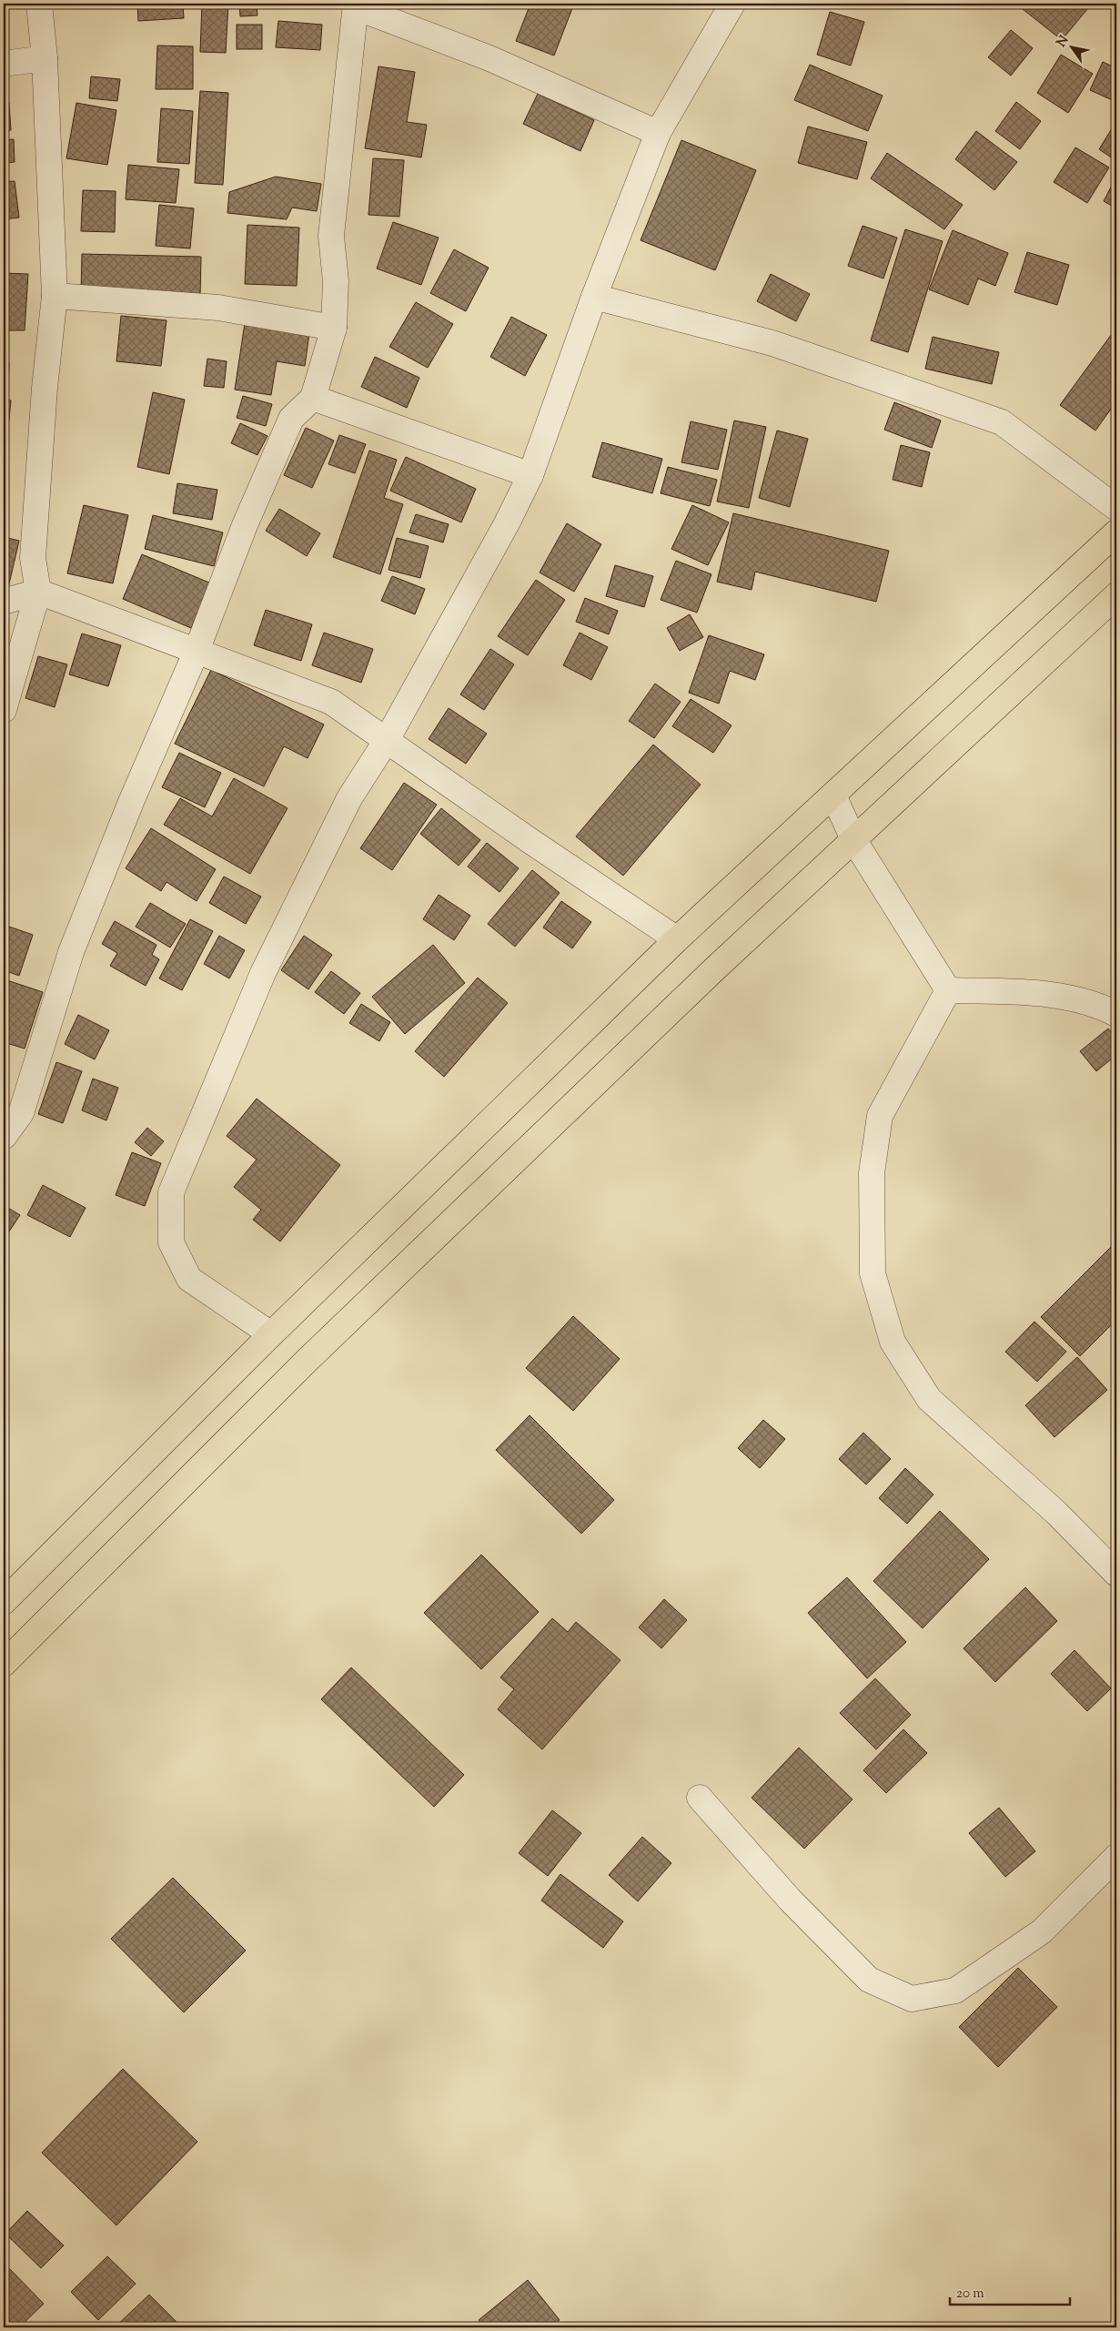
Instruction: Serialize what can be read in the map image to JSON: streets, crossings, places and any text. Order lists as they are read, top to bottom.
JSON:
{
  "scale_bar": "20 m",
  "north": "top left"
}
